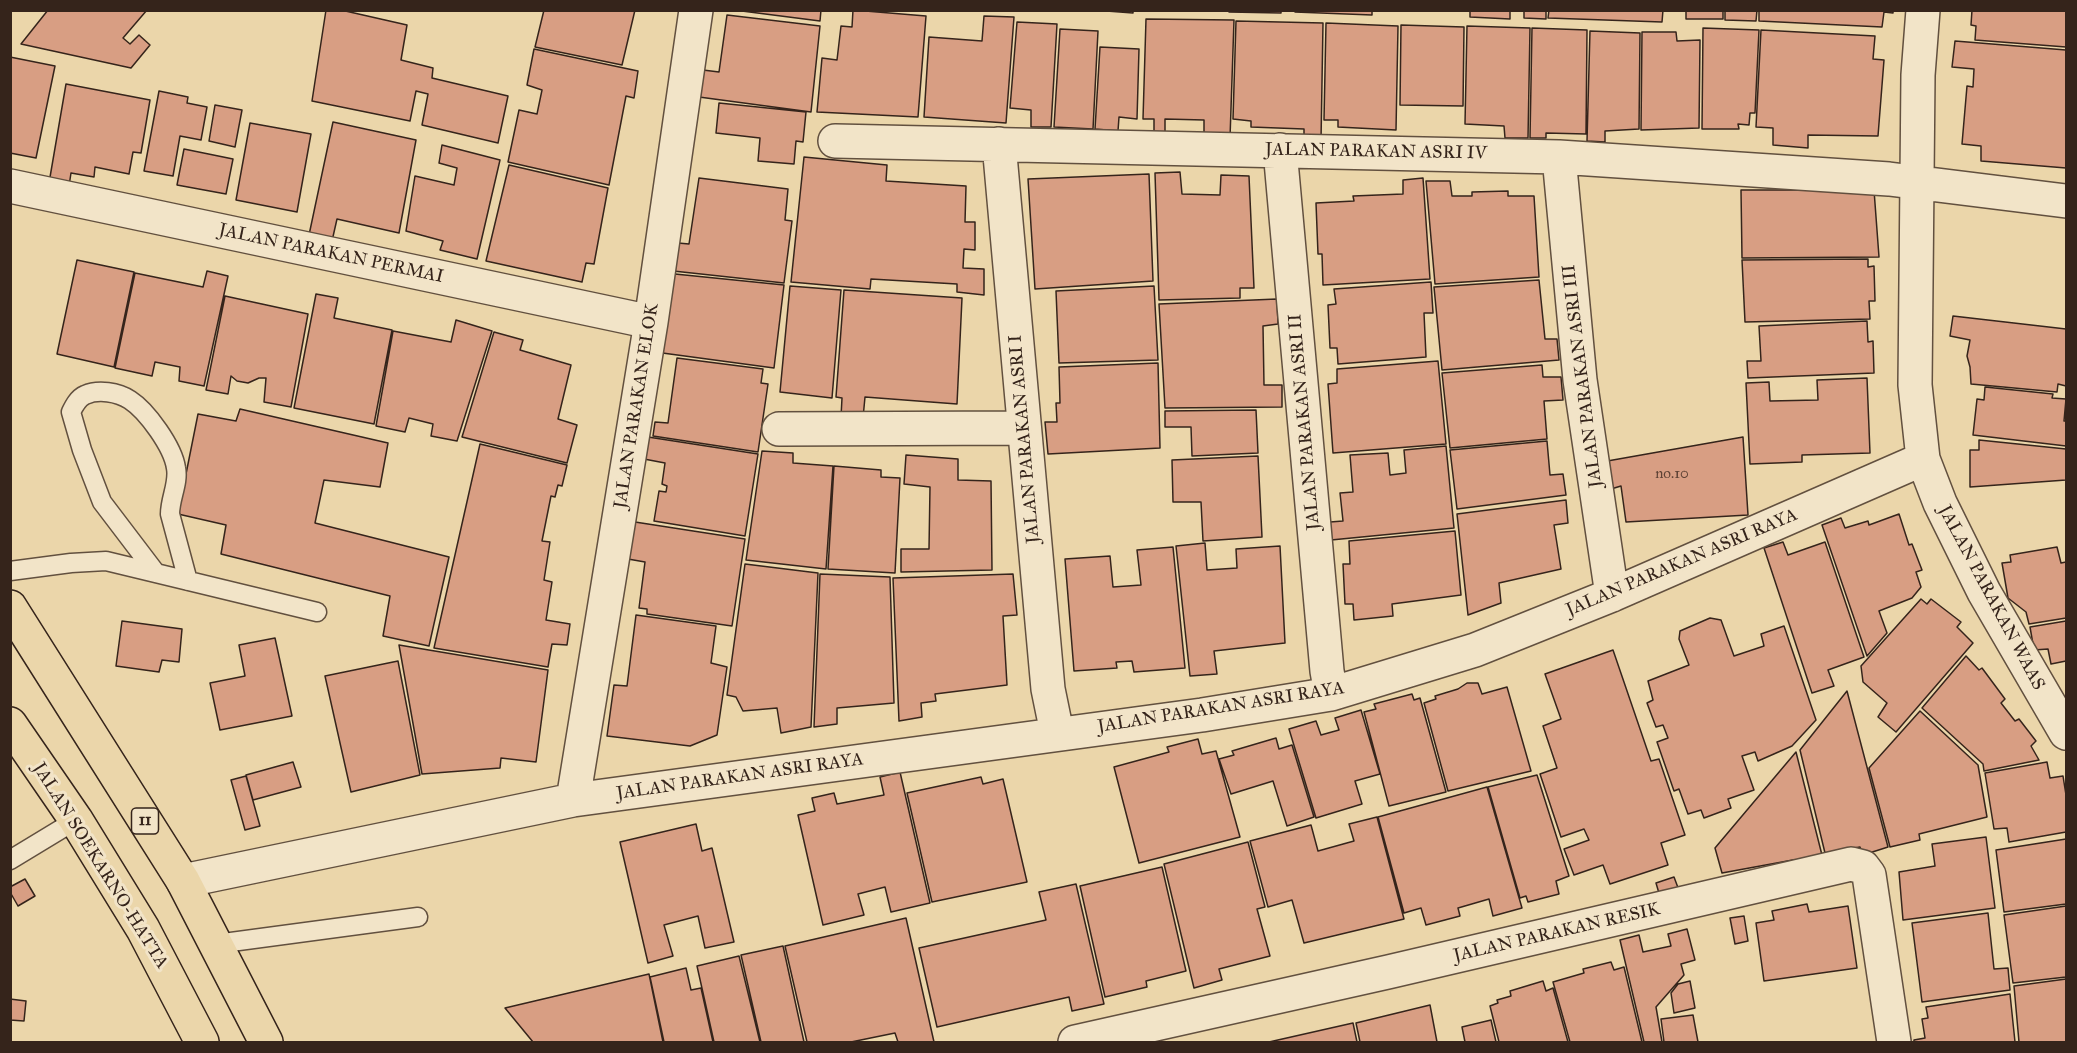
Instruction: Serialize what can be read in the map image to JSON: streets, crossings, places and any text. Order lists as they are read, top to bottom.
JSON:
{
  "streets": {
    "highway": ["11", "JALAN SOEKARNO-HATTA"],
    "street": [
      "JALAN PARAKAN ASRI IV",
      "JALAN PARAKAN PERMAI",
      "JALAN PARAKAN ASRI III",
      "JALAN PARAKAN ELOK",
      "JALAN PARAKAN ASRI II",
      "JALAN PARAKAN ASRI I",
      "JALAN PARAKAN ASRI RAYA",
      "JALAN PARAKAN WAAS",
      "JALAN PARAKAN RESIK"
    ]
  },
  "crossings": [
    ["JALAN PARAKAN ASRI IV", "JALAN PARAKAN ASRI III"],
    ["JALAN PARAKAN ASRI IV", "JALAN PARAKAN ASRI II"],
    ["JALAN PARAKAN ASRI IV", "JALAN PARAKAN ASRI I"],
    ["JALAN PARAKAN PERMAI", "JALAN PARAKAN ELOK"],
    ["JALAN PARAKAN ASRI III", "JALAN PARAKAN ASRI RAYA"],
    ["JALAN PARAKAN ELOK", "JALAN PARAKAN ASRI RAYA"],
    ["JALAN PARAKAN ASRI II", "JALAN PARAKAN ASRI RAYA"],
    ["JALAN PARAKAN ASRI I", "JALAN PARAKAN ASRI RAYA"],
    ["JALAN PARAKAN ASRI RAYA", "JALAN PARAKAN WAAS"],
    ["JALAN PARAKAN ASRI RAYA", "11"]
  ],
  "house_numbers": ["no.10"]
}
